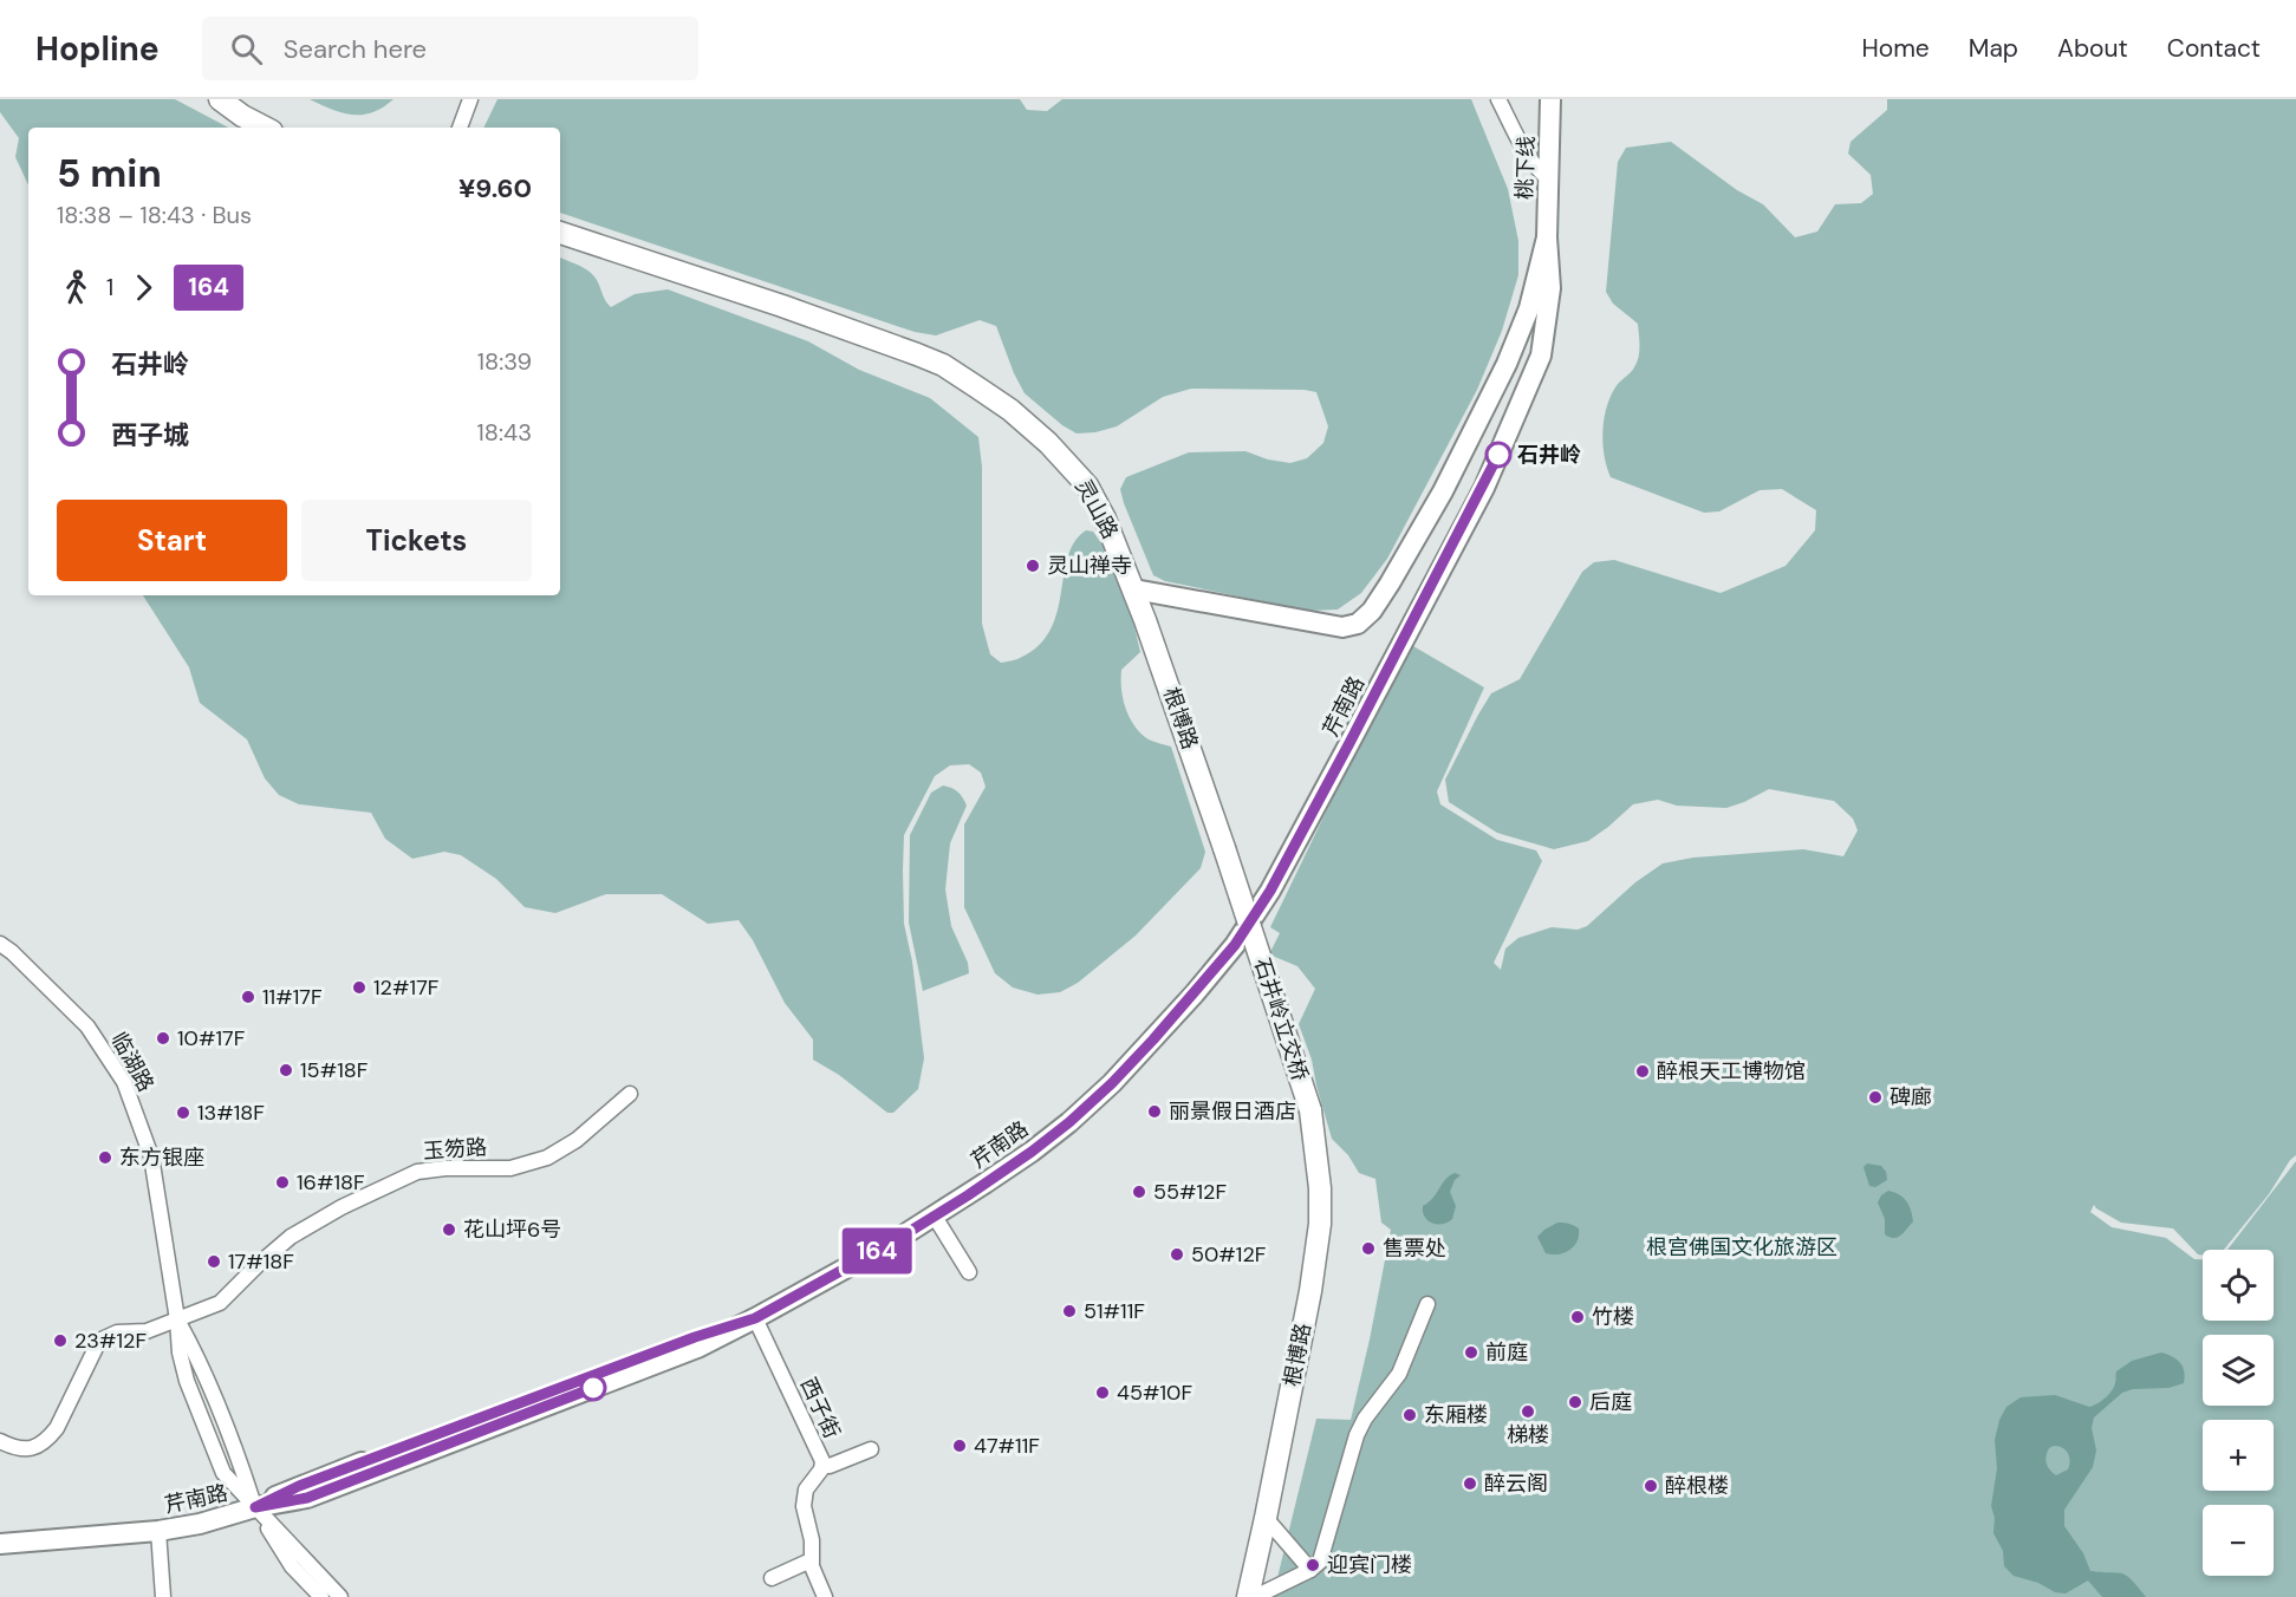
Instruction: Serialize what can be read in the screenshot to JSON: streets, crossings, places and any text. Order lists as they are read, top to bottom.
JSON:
{
  "streets": {
    "highway": ["灵山路", "根博路", "石井岭立交桥"],
    "main road": ["桃下线", "芹南路"],
    "street": ["临湖路", "玉笏路", "西子街"]
  },
  "crossings": [
    ["桃下线", "芹南路"],
    ["灵山路", "根博路"],
    ["芹南路", "临湖路"],
    ["芹南路", "西子街"],
    ["根博路", "石井岭立交桥"],
    ["临湖路", "玉笏路"]
  ],
  "parks": ["根宫佛国文化旅游区"],
  "places": [
    "石井岭",
    "灵山禅寺",
    "12#17F",
    "11#17F",
    "10#17F",
    "15#18F",
    "醉根天工博物馆",
    "碑廊",
    "丽景假日酒店",
    "13#18F",
    "东方银座",
    "16#18F",
    "55#12F",
    "花山坪6号",
    "售票处",
    "50#12F",
    "17#18F",
    "51#11F",
    "竹楼",
    "23#12F",
    "前庭",
    "45#10F",
    "后庭",
    "梯楼",
    "东厢楼",
    "47#11F",
    "醉云阁",
    "醉根楼",
    "迎宾门楼"
  ],
  "lines": ["bus line 164"],
  "page": {
    "header": "Hopline",
    "search": "Search here",
    "nav": [
      "Home",
      "Map",
      "About",
      "Contact"
    ],
    "on_map": "164",
    "heading": ["5 min", "18:38 – 18:43 · Bus", "¥9.60"],
    "legs": ["1", "164"],
    "list": [
      {
        "name": "石井岭",
        "value": "18:39"
      },
      {
        "name": "西子城",
        "value": "18:43"
      }
    ],
    "buttons": ["Start", "Tickets"],
    "map_buttons": ["+", "−"]
  }
}
